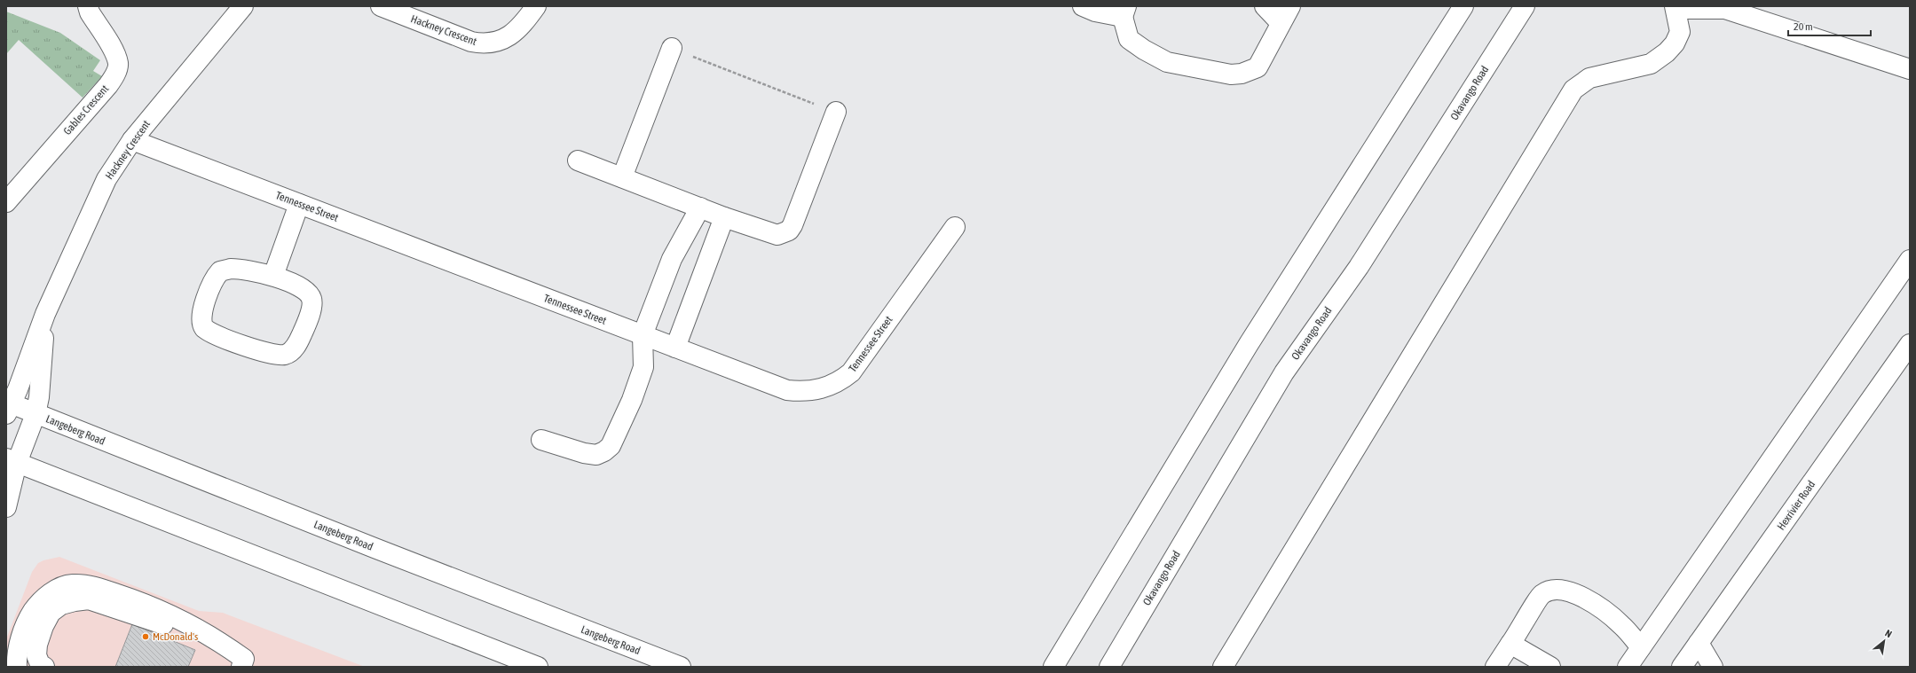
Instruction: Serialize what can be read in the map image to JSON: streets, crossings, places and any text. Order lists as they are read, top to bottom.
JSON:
{
  "streets": {
    "main road": [
      "Hackney Crescent",
      "Okavango Road",
      "Gables Crescent",
      "Tennessee Street",
      "Langeberg Road",
      "Hexrivier Road"
    ]
  },
  "crossings": [
    ["Hackney Crescent", "Tennessee Street"],
    ["Hackney Crescent", "Langeberg Road"]
  ],
  "places": ["McDonald's"],
  "scale_bar": "20 m",
  "north": "top right"
}
